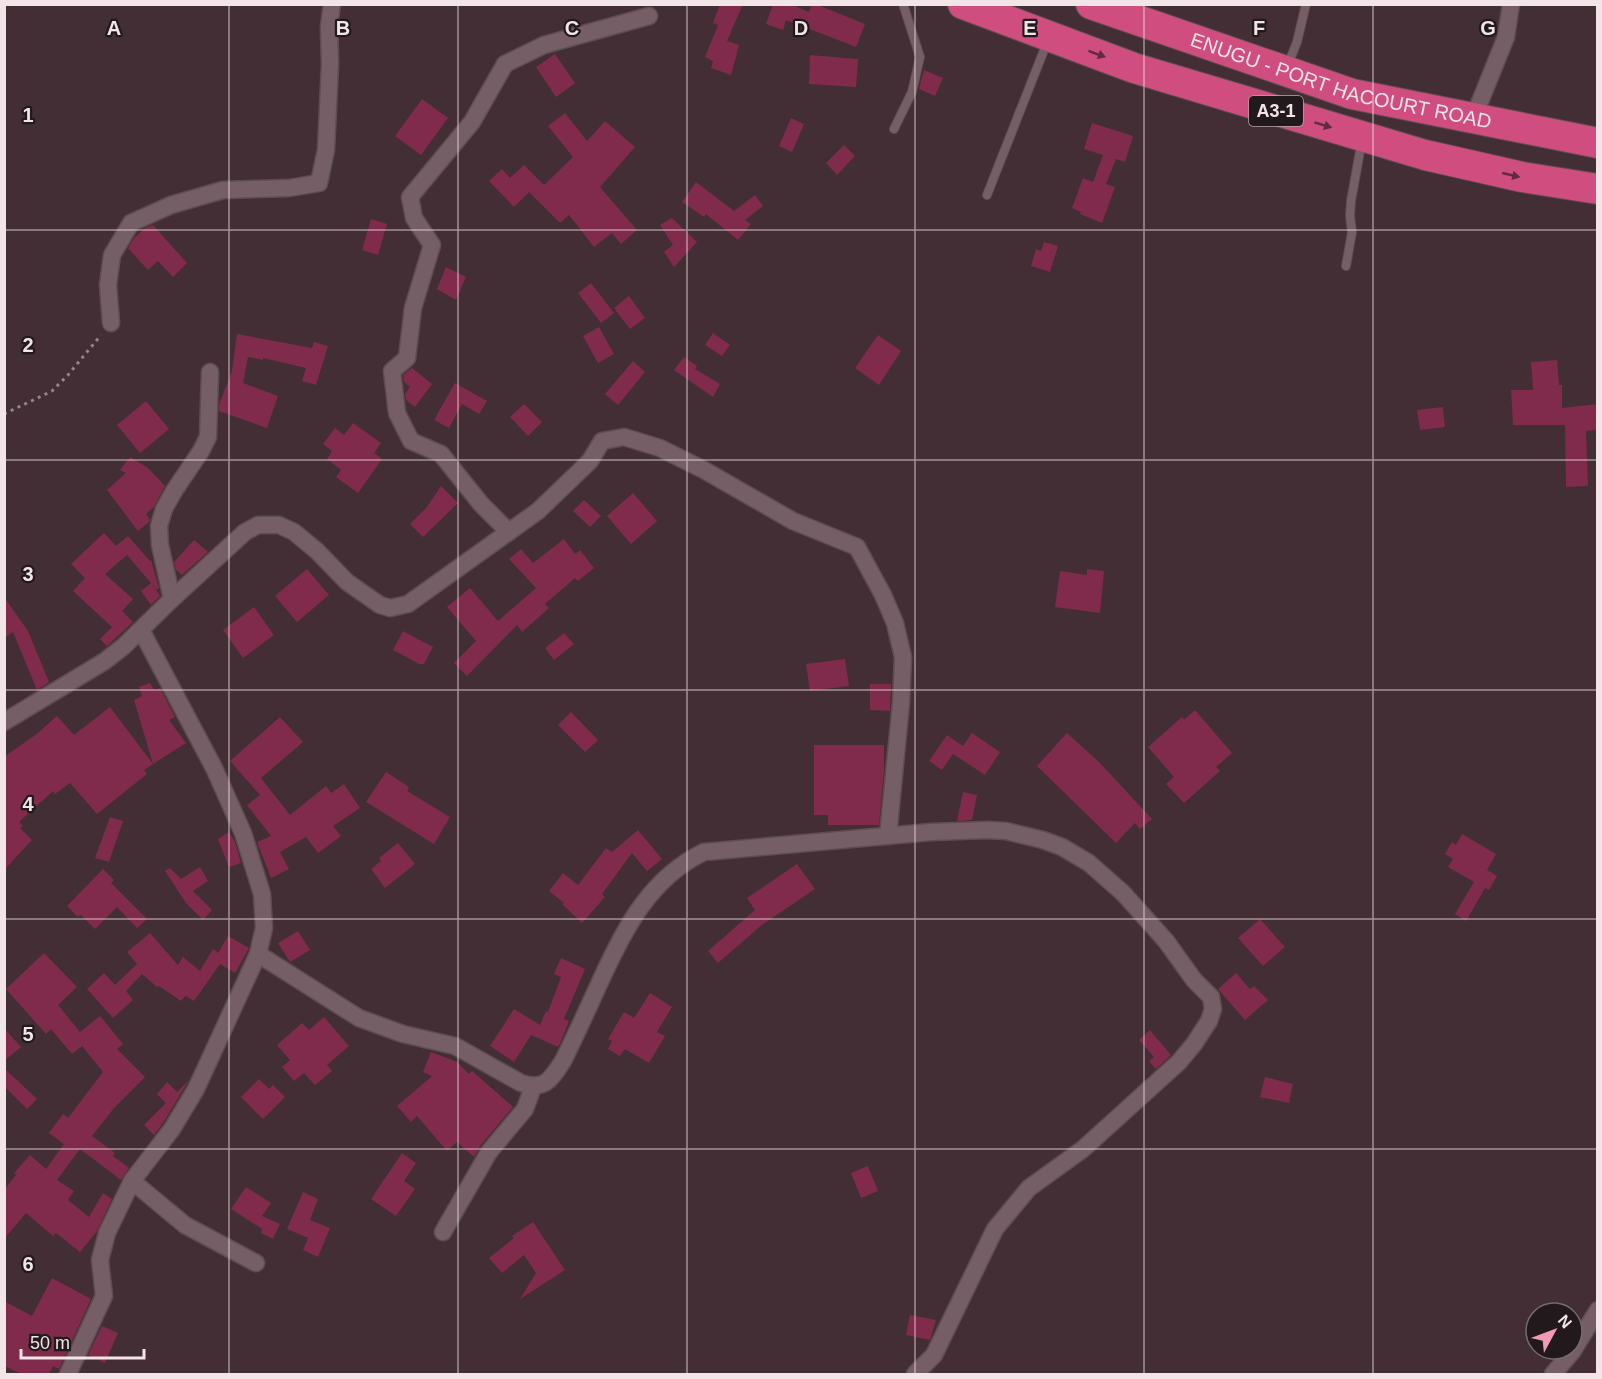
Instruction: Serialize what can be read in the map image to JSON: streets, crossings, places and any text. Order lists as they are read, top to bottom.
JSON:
{
  "streets": {
    "highway": ["ENUGU - PORT HACOURT ROAD", "A3-1"]
  },
  "scale_bar": "50 m",
  "north": "top right",
  "grid": {
    "columns": [
      "A",
      "B",
      "C",
      "D",
      "E",
      "F",
      "G"
    ],
    "rows": [
      "1",
      "2",
      "3",
      "4",
      "5",
      "6"
    ]
  }
}
